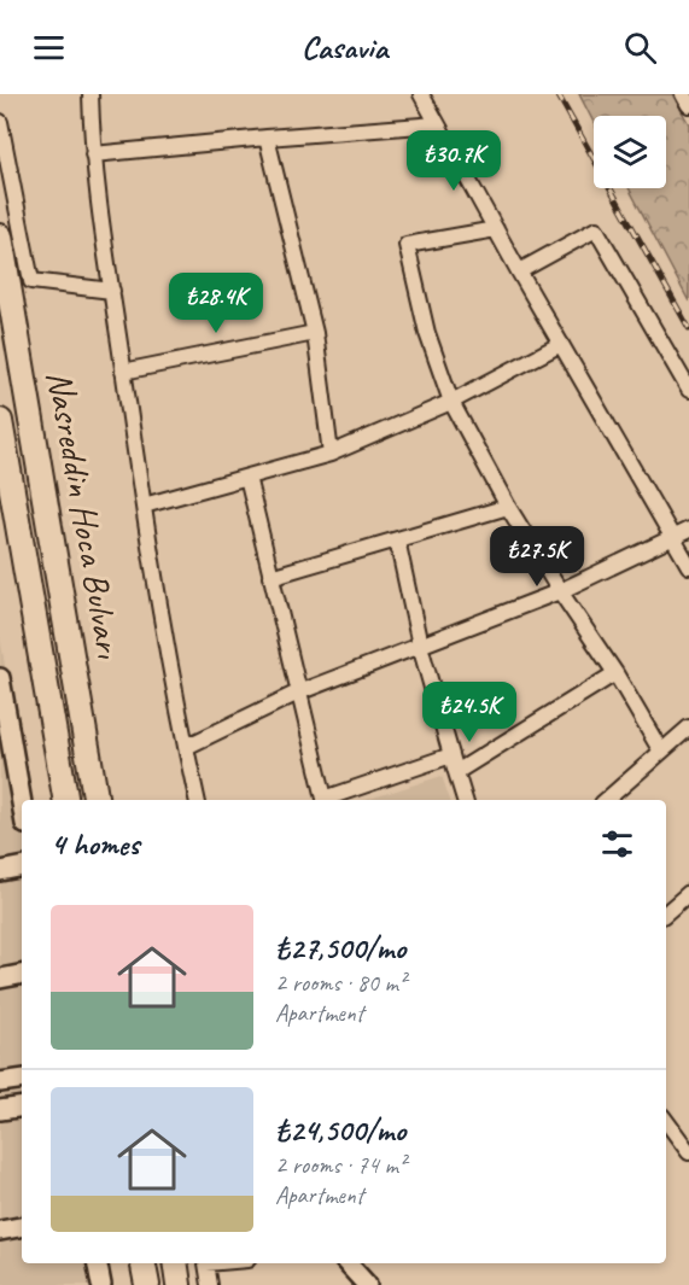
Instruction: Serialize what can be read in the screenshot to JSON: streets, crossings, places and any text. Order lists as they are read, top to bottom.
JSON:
{
  "streets": {
    "highway": ["Nasreddin Hoca Bulvarı"]
  },
  "page": {
    "header": "Casavia",
    "price": [
      "₺30.7K",
      "₺28.4K",
      "₺27.5K",
      "₺24.5K"
    ],
    "heading": "4 homes",
    "list": [
      {
        "name": "₺27,500/mo",
        "note": "2 rooms · 80 m² · Apartment"
      },
      {
        "name": "₺24,500/mo",
        "note": "2 rooms · 74 m² · Apartment"
      }
    ]
  }
}
